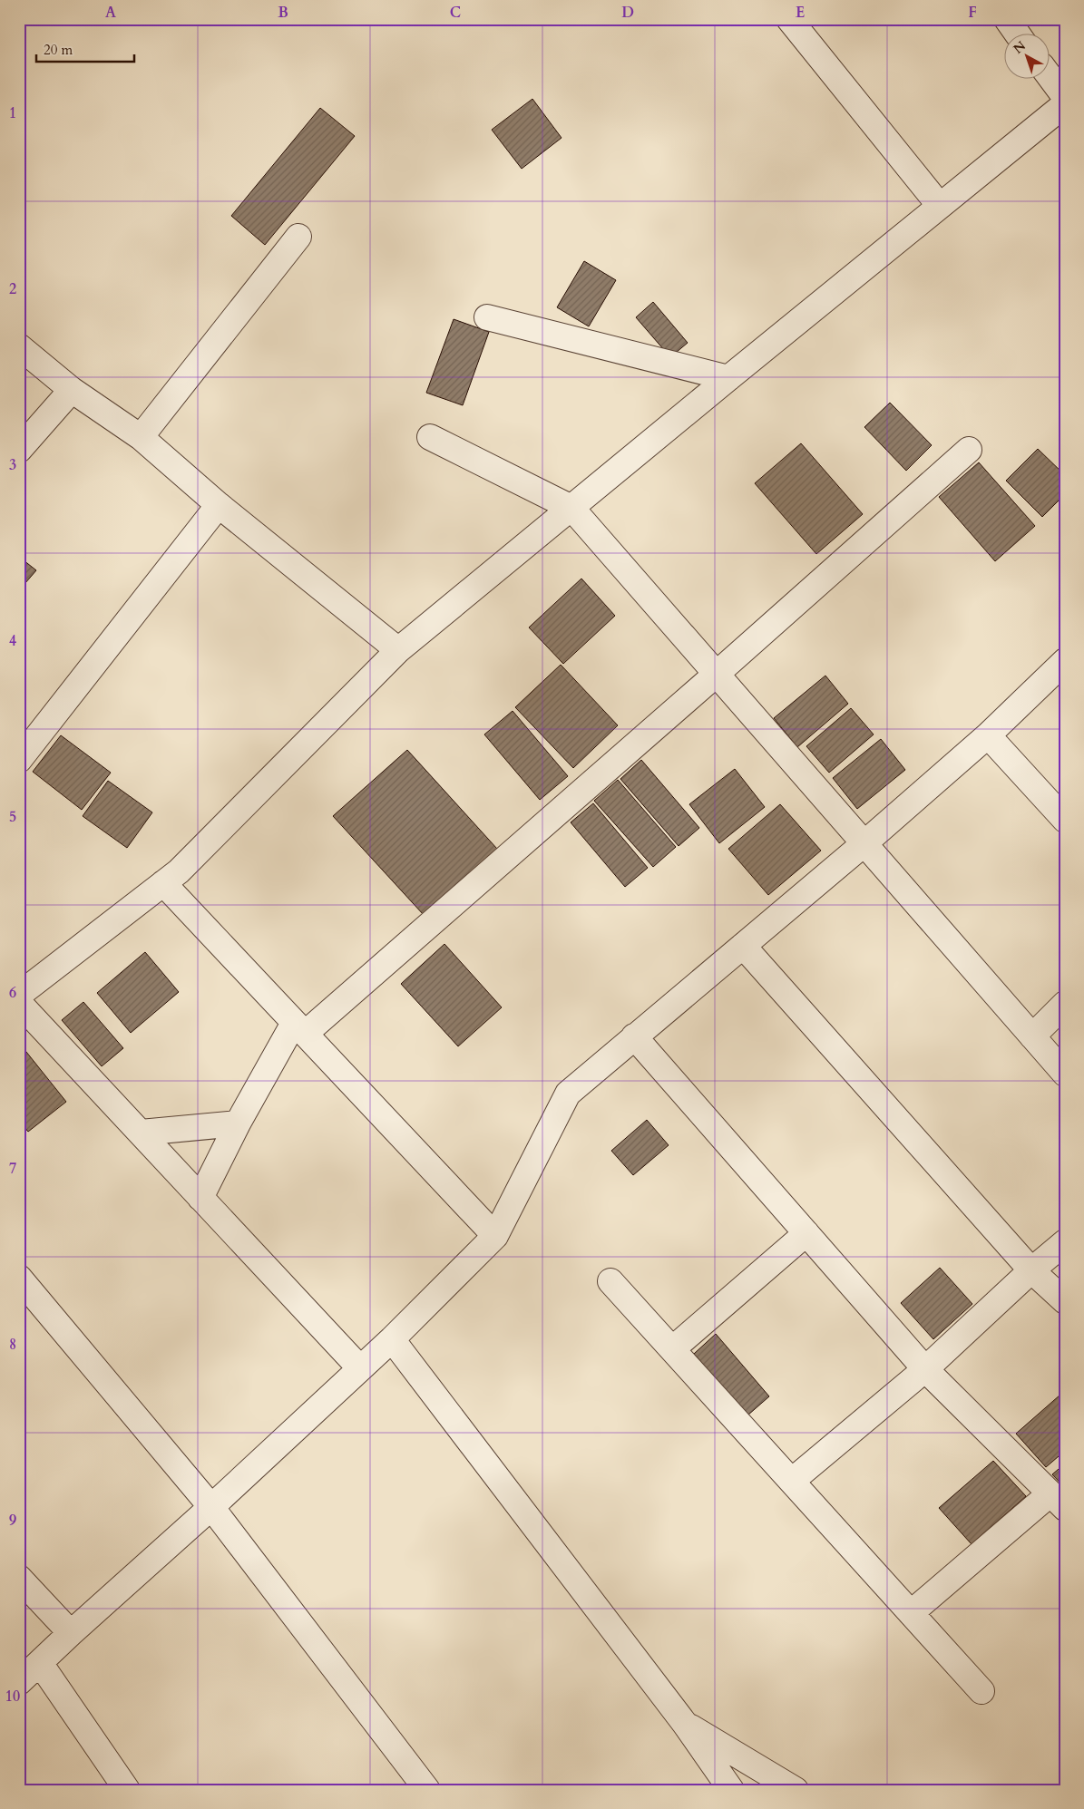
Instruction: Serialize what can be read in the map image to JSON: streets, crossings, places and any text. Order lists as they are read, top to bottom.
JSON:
{
  "scale_bar": "20 m",
  "north": "top left",
  "grid": {
    "columns": [
      "A",
      "B",
      "C",
      "D",
      "E",
      "F"
    ],
    "rows": [
      "1",
      "2",
      "3",
      "4",
      "5",
      "6",
      "7",
      "8",
      "9",
      "10"
    ]
  }
}
